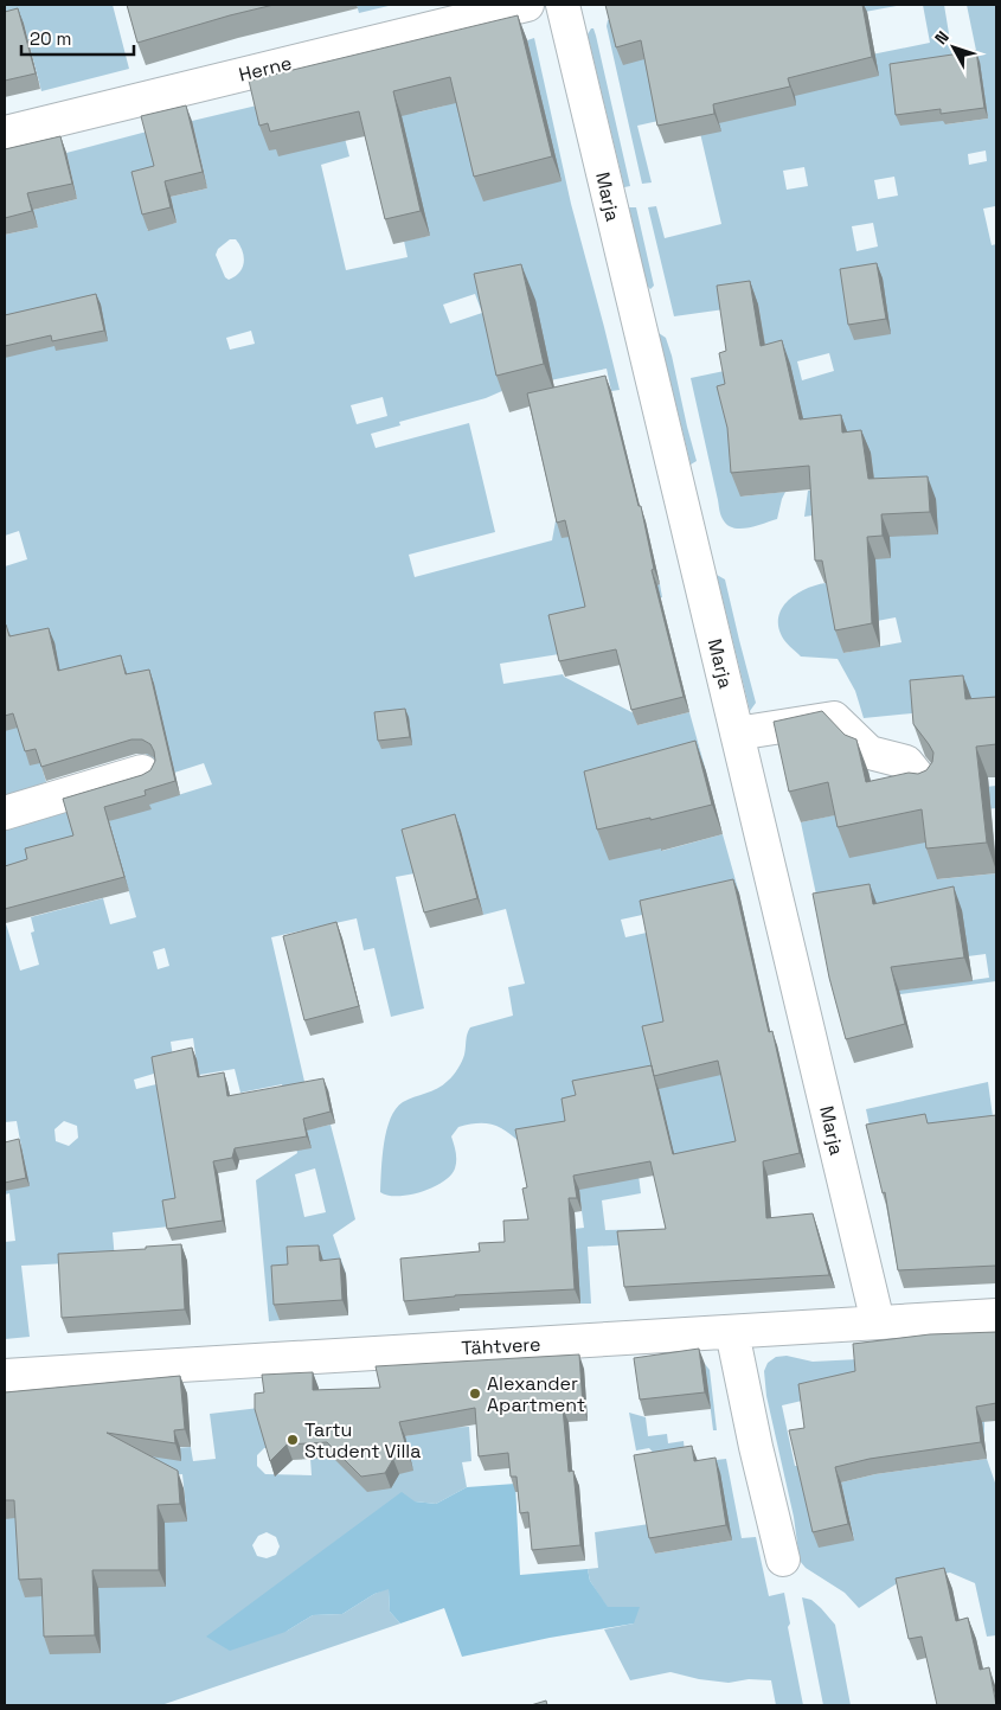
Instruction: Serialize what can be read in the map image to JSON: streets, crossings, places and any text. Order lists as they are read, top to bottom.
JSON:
{
  "streets": {
    "street": ["Herne", "Marja", "Tähtvere"]
  },
  "crossings": [
    ["Marja", "Tähtvere"]
  ],
  "places": ["Alexander Apartment", "Tartu Student Villa"],
  "scale_bar": "20 m",
  "north": "top left"
}
